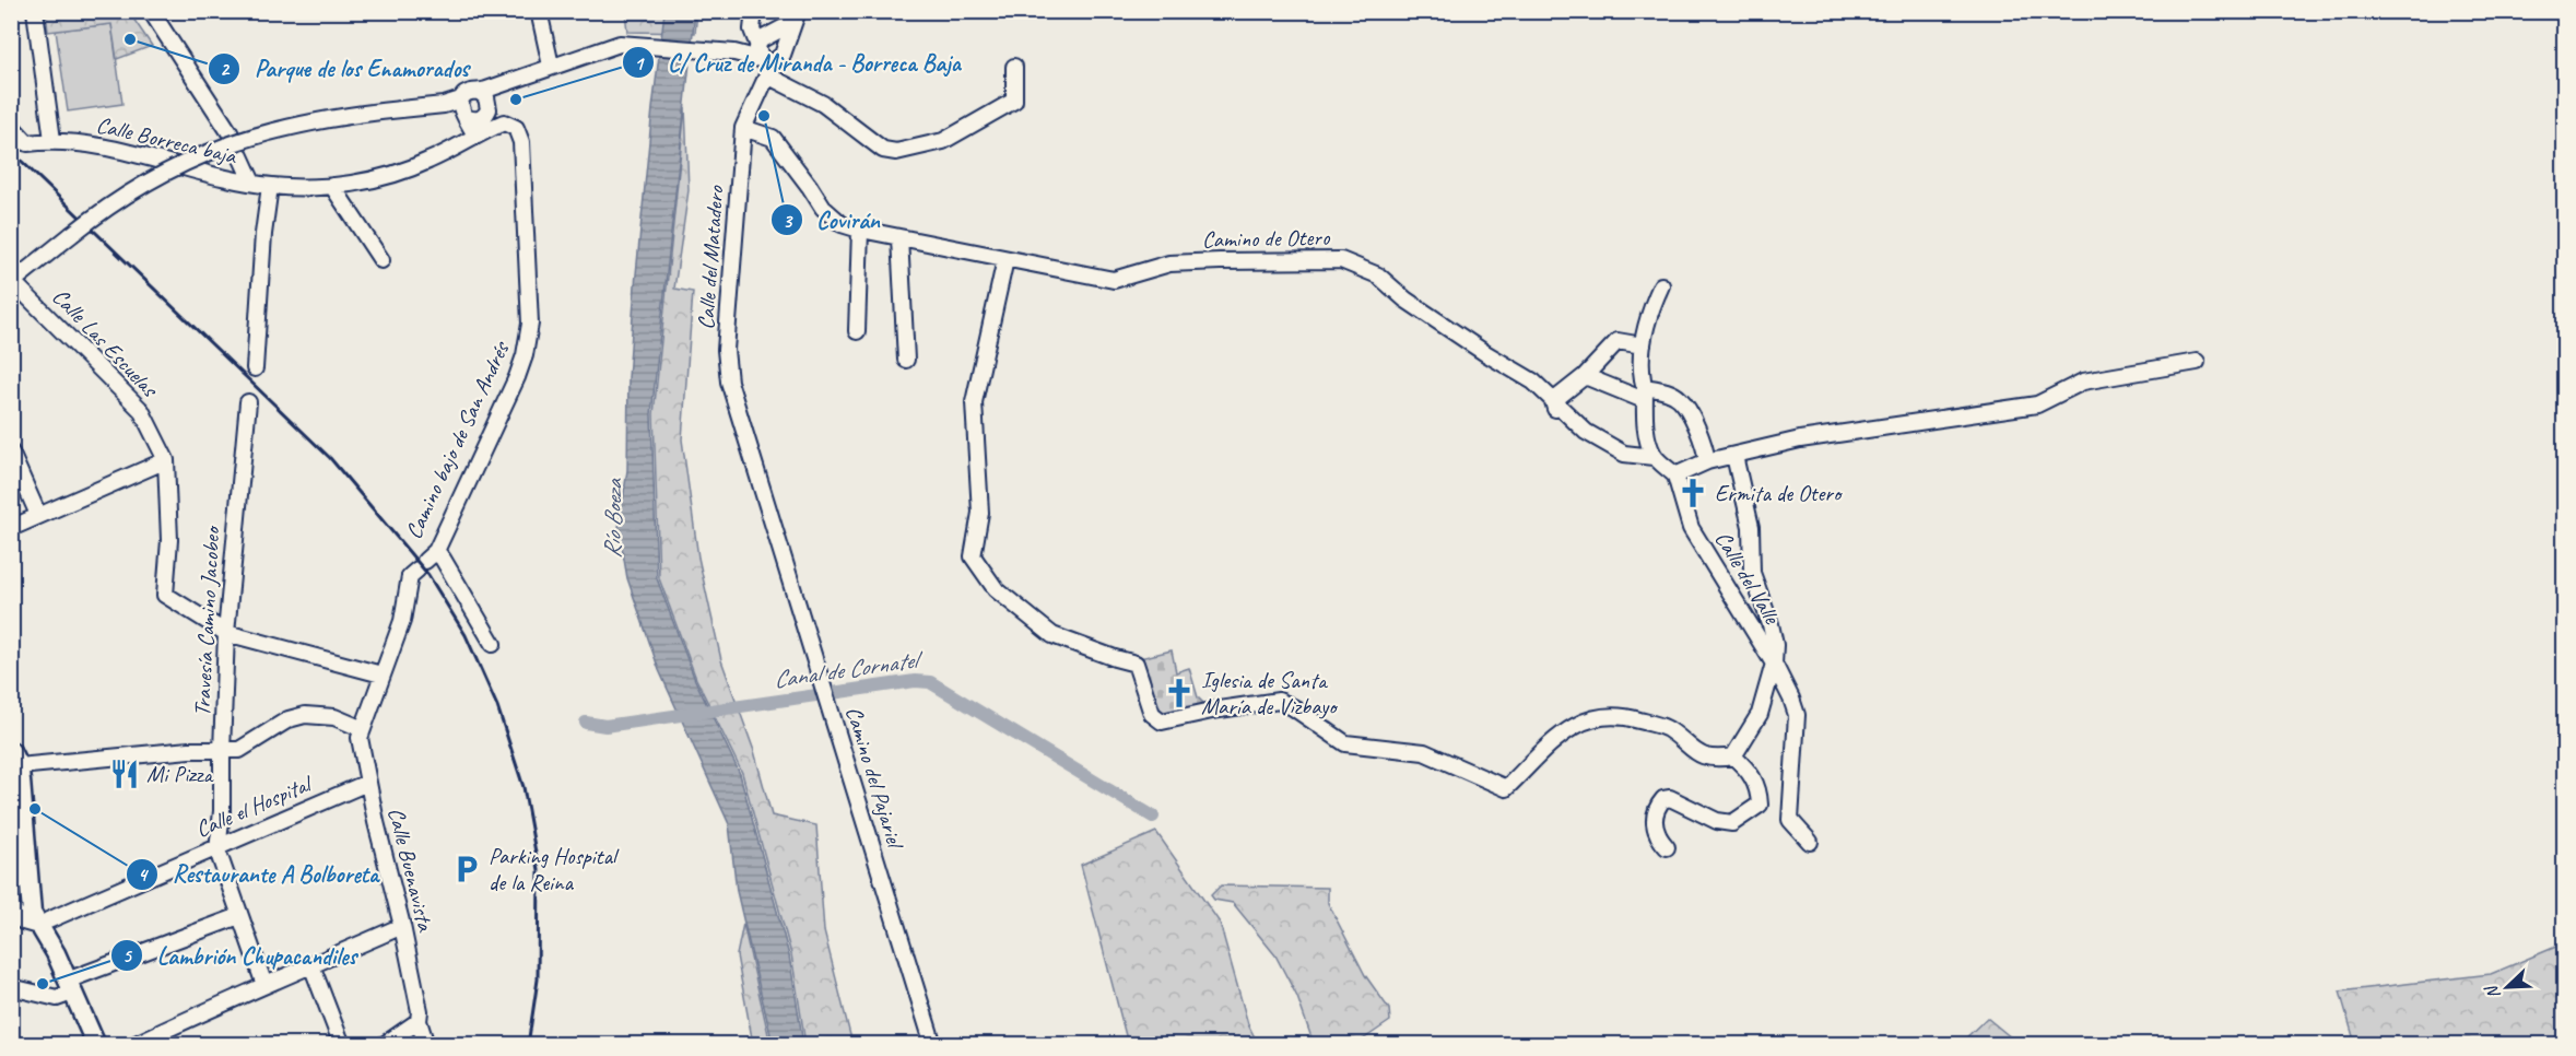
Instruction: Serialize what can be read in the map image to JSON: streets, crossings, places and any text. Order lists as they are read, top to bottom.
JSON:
{
  "streets": {
    "street": [
      "Calle Borreca baja",
      "Camino de Otero",
      "Calle del Matadero",
      "Calle Las Escuelas",
      "Camino bajo de San Andrés",
      "Calle del Valle",
      "Travesía Camino Jacobeo",
      "Camino del Pajariel",
      "Calle el Hospital",
      "Calle Buenavista"
    ]
  },
  "crossings": [
    ["Calle Borreca baja", "Camino bajo de San Andrés"],
    ["Camino de Otero", "Calle del Matadero"],
    ["Calle del Matadero", "Camino del Pajariel"],
    ["Calle Las Escuelas", "Travesía Camino Jacobeo"],
    ["Camino bajo de San Andrés", "Calle Buenavista"],
    ["Travesía Camino Jacobeo", "Calle el Hospital"],
    ["Calle el Hospital", "Calle Buenavista"]
  ],
  "water": ["Río Boeza", "Canal de Cornatel"],
  "places": {
    "other": [
      "Parque de los Enamorados",
      "C/ Cruz de Miranda - Borreca Baja",
      "Covirán",
      "Restaurante A Bolboreta",
      "Lambrión Chupacandiles"
    ],
    "church": ["Ermita de Otero", "Iglesia de Santa María de Vizbayo"],
    "restaurant": ["Mi Pizza"],
    "parking": ["Parking Hospital de la Reina"]
  },
  "north": "bottom left"
}
